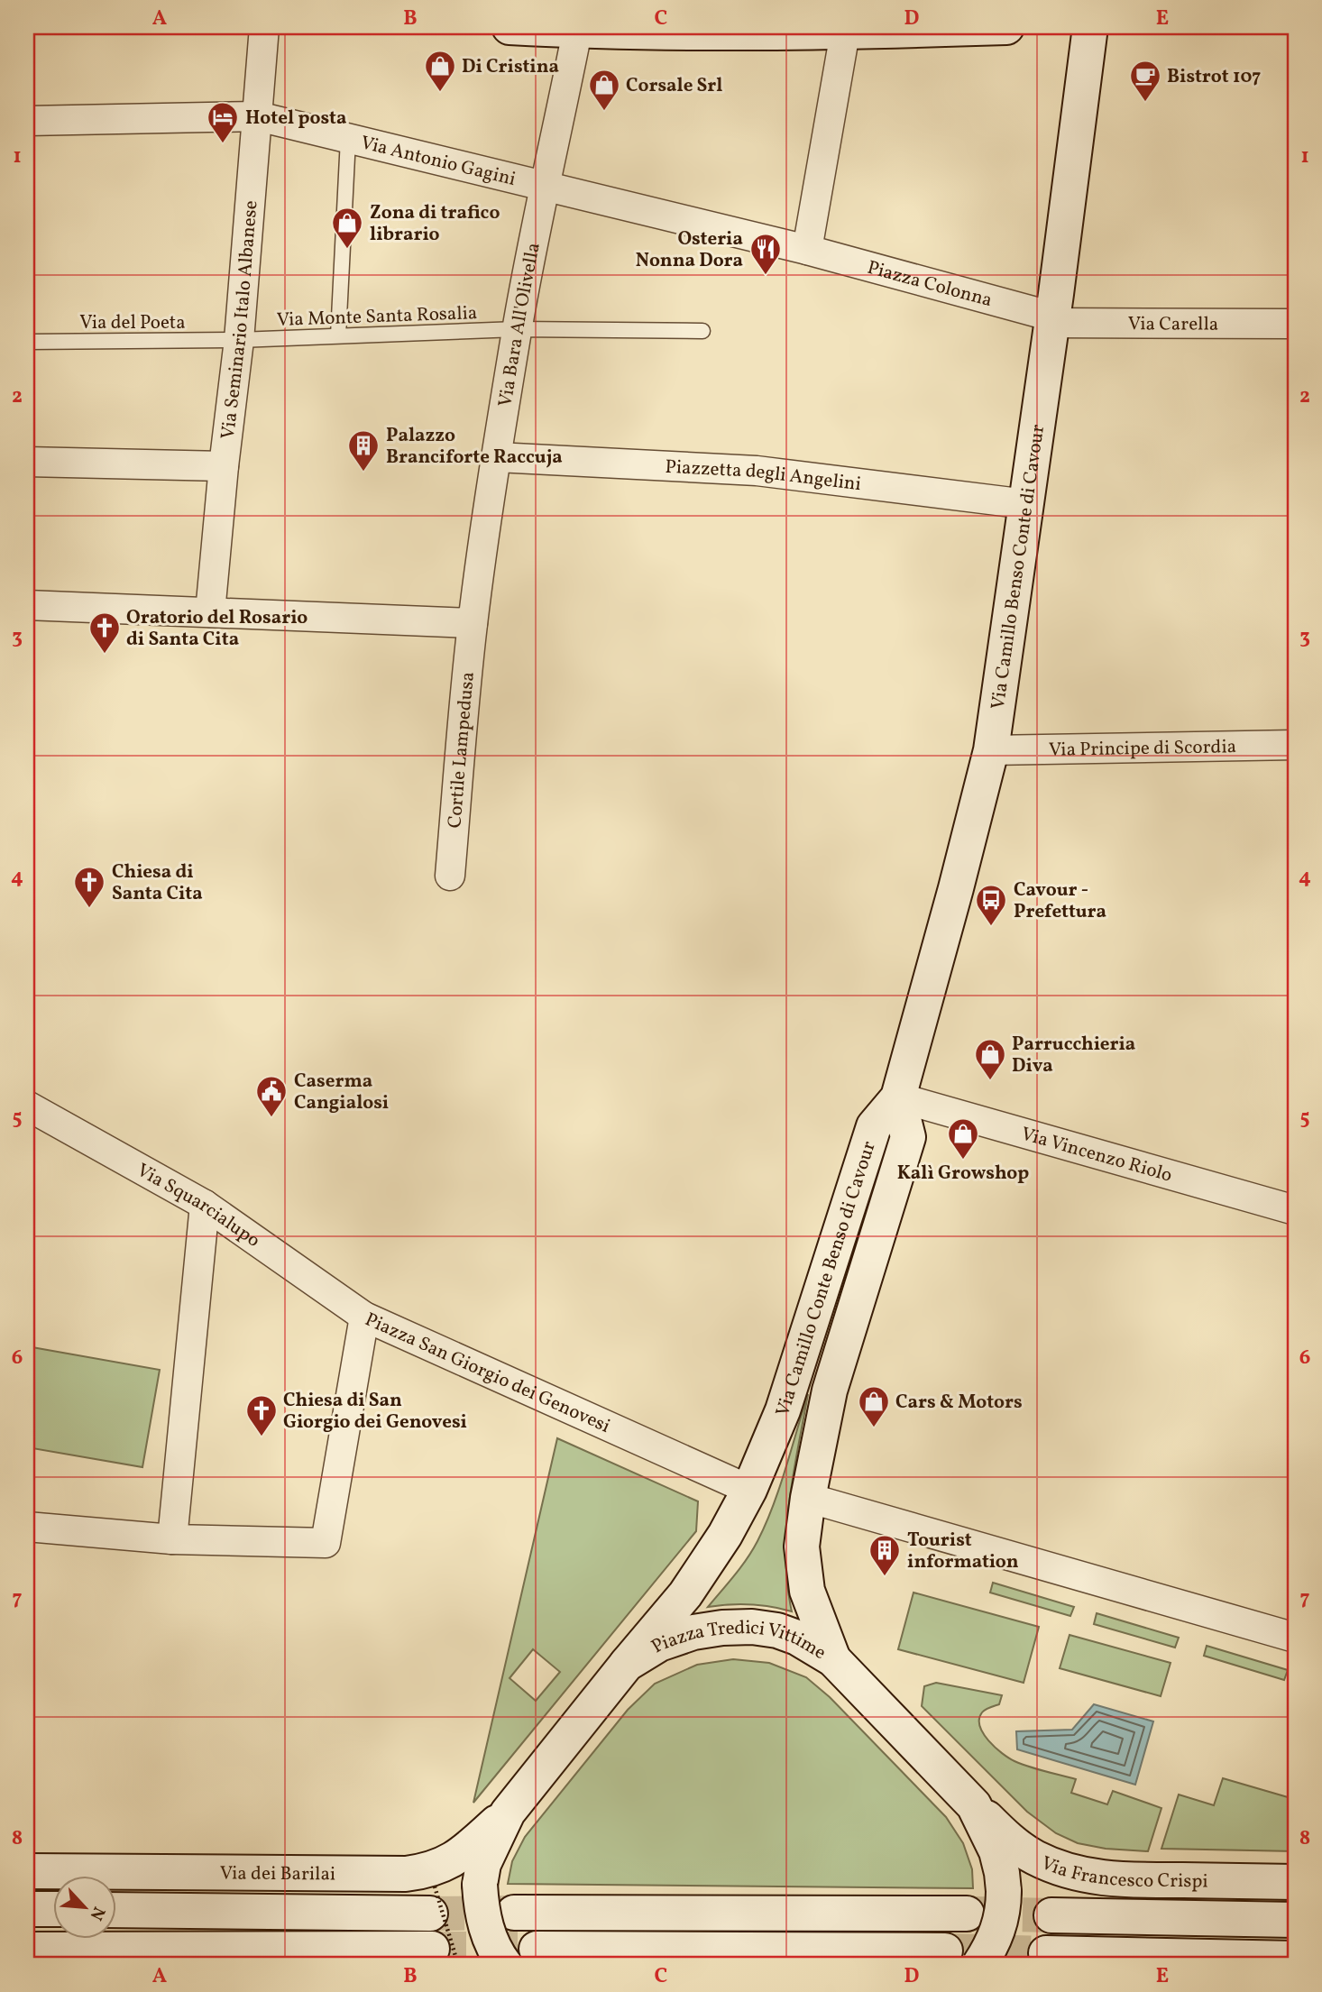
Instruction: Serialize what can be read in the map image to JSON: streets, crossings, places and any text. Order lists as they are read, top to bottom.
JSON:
{
  "streets": {
    "street": [
      "Via Antonio Gagini",
      "Piazza Colonna",
      "Via Seminario Italo Albanese",
      "Via Bara All'Olivella",
      "Via Carella",
      "Piazzetta degli Angelini",
      "Via Camillo Benso Conte di Cavour",
      "Via Principe di Scordia",
      "Cortile Lampedusa",
      "Via Vincenzo Riolo",
      "Via Squarcialupo",
      "Via Camillo Conte Benso di Cavour",
      "Piazza San Giorgio dei Genovesi",
      "Piazza Tredici Vittime",
      "Via Francesco Crispi",
      "Via dei Barilai"
    ],
    "lane": ["Via Monte Santa Rosalia", "Via del Poeta"]
  },
  "crossings": [
    ["Via Antonio Gagini", "Piazza Colonna"],
    ["Via Antonio Gagini", "Via Seminario Italo Albanese"],
    ["Via Antonio Gagini", "Via Bara All'Olivella"],
    ["Piazza Colonna", "Via Carella"],
    ["Piazza Colonna", "Via Camillo Benso Conte di Cavour"],
    ["Via Monte Santa Rosalia", "Via Seminario Italo Albanese"],
    ["Via Monte Santa Rosalia", "Via del Poeta"],
    ["Via Monte Santa Rosalia", "Via Bara All'Olivella"],
    ["Via Seminario Italo Albanese", "Via del Poeta"],
    ["Via Bara All'Olivella", "Piazzetta degli Angelini"],
    ["Via Bara All'Olivella", "Cortile Lampedusa"],
    ["Via Carella", "Via Camillo Benso Conte di Cavour"],
    ["Piazzetta degli Angelini", "Via Camillo Benso Conte di Cavour"],
    ["Via Camillo Benso Conte di Cavour", "Via Principe di Scordia"],
    ["Via Camillo Benso Conte di Cavour", "Via Vincenzo Riolo"],
    ["Via Camillo Benso Conte di Cavour", "Via Camillo Conte Benso di Cavour"],
    ["Via Vincenzo Riolo", "Via Camillo Conte Benso di Cavour"],
    ["Via Squarcialupo", "Piazza San Giorgio dei Genovesi"],
    ["Via Camillo Conte Benso di Cavour", "Piazza San Giorgio dei Genovesi"],
    ["Via Camillo Conte Benso di Cavour", "Piazza Tredici Vittime"],
    ["Piazza Tredici Vittime", "Via Francesco Crispi"],
    ["Piazza Tredici Vittime", "Via dei Barilai"]
  ],
  "places": {
    "shop": [
      "Di Cristina",
      "Corsale Srl",
      "Zona di trafico librario",
      "Parrucchieria Diva",
      "Kalì Growshop",
      "Cars & Motors"
    ],
    "cafe": ["Bistrot 107"],
    "hotel": ["Hotel posta"],
    "restaurant": ["Osteria Nonna Dora"],
    "building": ["Palazzo Branciforte Raccuja", "Tourist information"],
    "church": ["Oratorio del Rosario di Santa Cita", "Chiesa di Santa Cita", "Chiesa di San Giorgio dei Genovesi"],
    "bus stop": ["Cavour - Prefettura"],
    "public building": ["Caserma Cangialosi"]
  },
  "north": "bottom right",
  "grid": {
    "columns": [
      "A",
      "B",
      "C",
      "D",
      "E"
    ],
    "rows": [
      "1",
      "2",
      "3",
      "4",
      "5",
      "6",
      "7",
      "8"
    ]
  }
}
